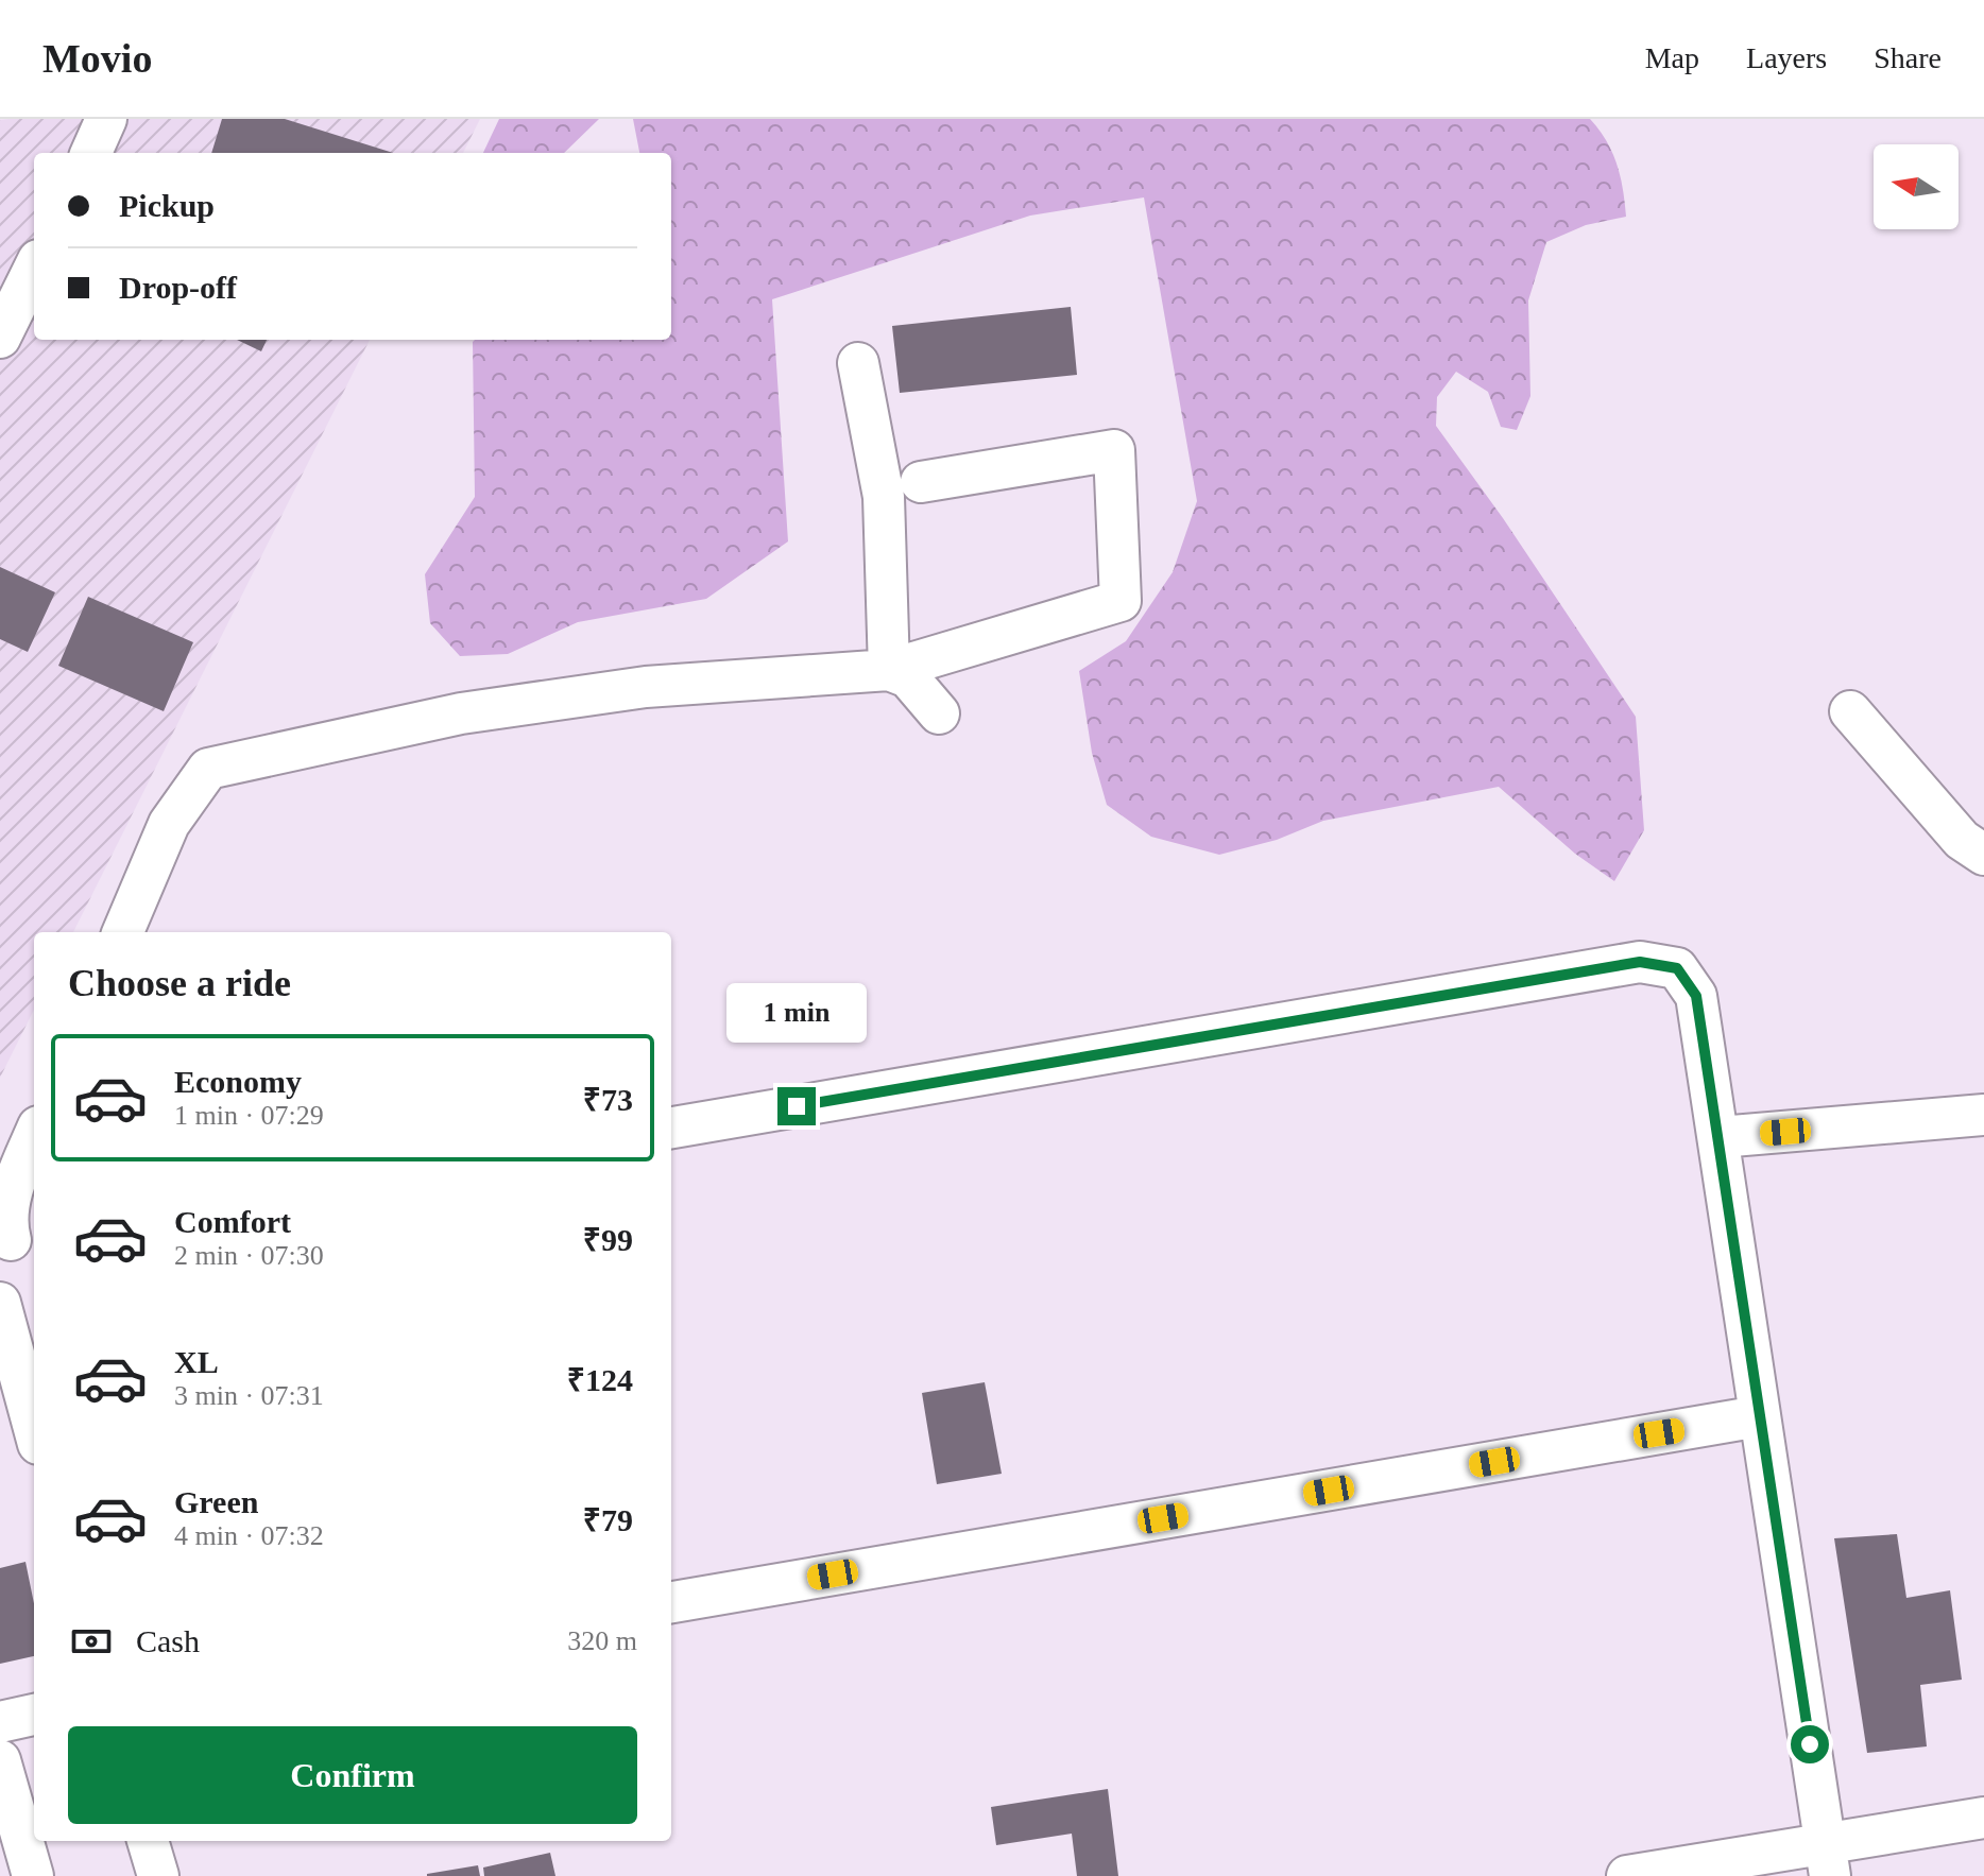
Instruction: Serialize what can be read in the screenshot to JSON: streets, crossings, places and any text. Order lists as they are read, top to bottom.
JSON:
{
  "north": "left",
  "page": {
    "header": "Movio",
    "nav": ["Map", "Layers", "Share"],
    "banner": ["Pickup", "Drop-off"],
    "heading": "Choose a ride",
    "bubble": "1 min",
    "list": [
      {
        "name": "Economy",
        "note": "1 min · 07:29",
        "value": "₹73"
      },
      {
        "name": "Comfort",
        "note": "2 min · 07:30",
        "value": "₹99"
      },
      {
        "name": "XL",
        "note": "3 min · 07:31",
        "value": "₹124"
      },
      {
        "name": "Green",
        "note": "4 min · 07:32",
        "value": "₹79"
      }
    ],
    "pay": ["Cash", "320 m"],
    "buttons": "Confirm"
  }
}
